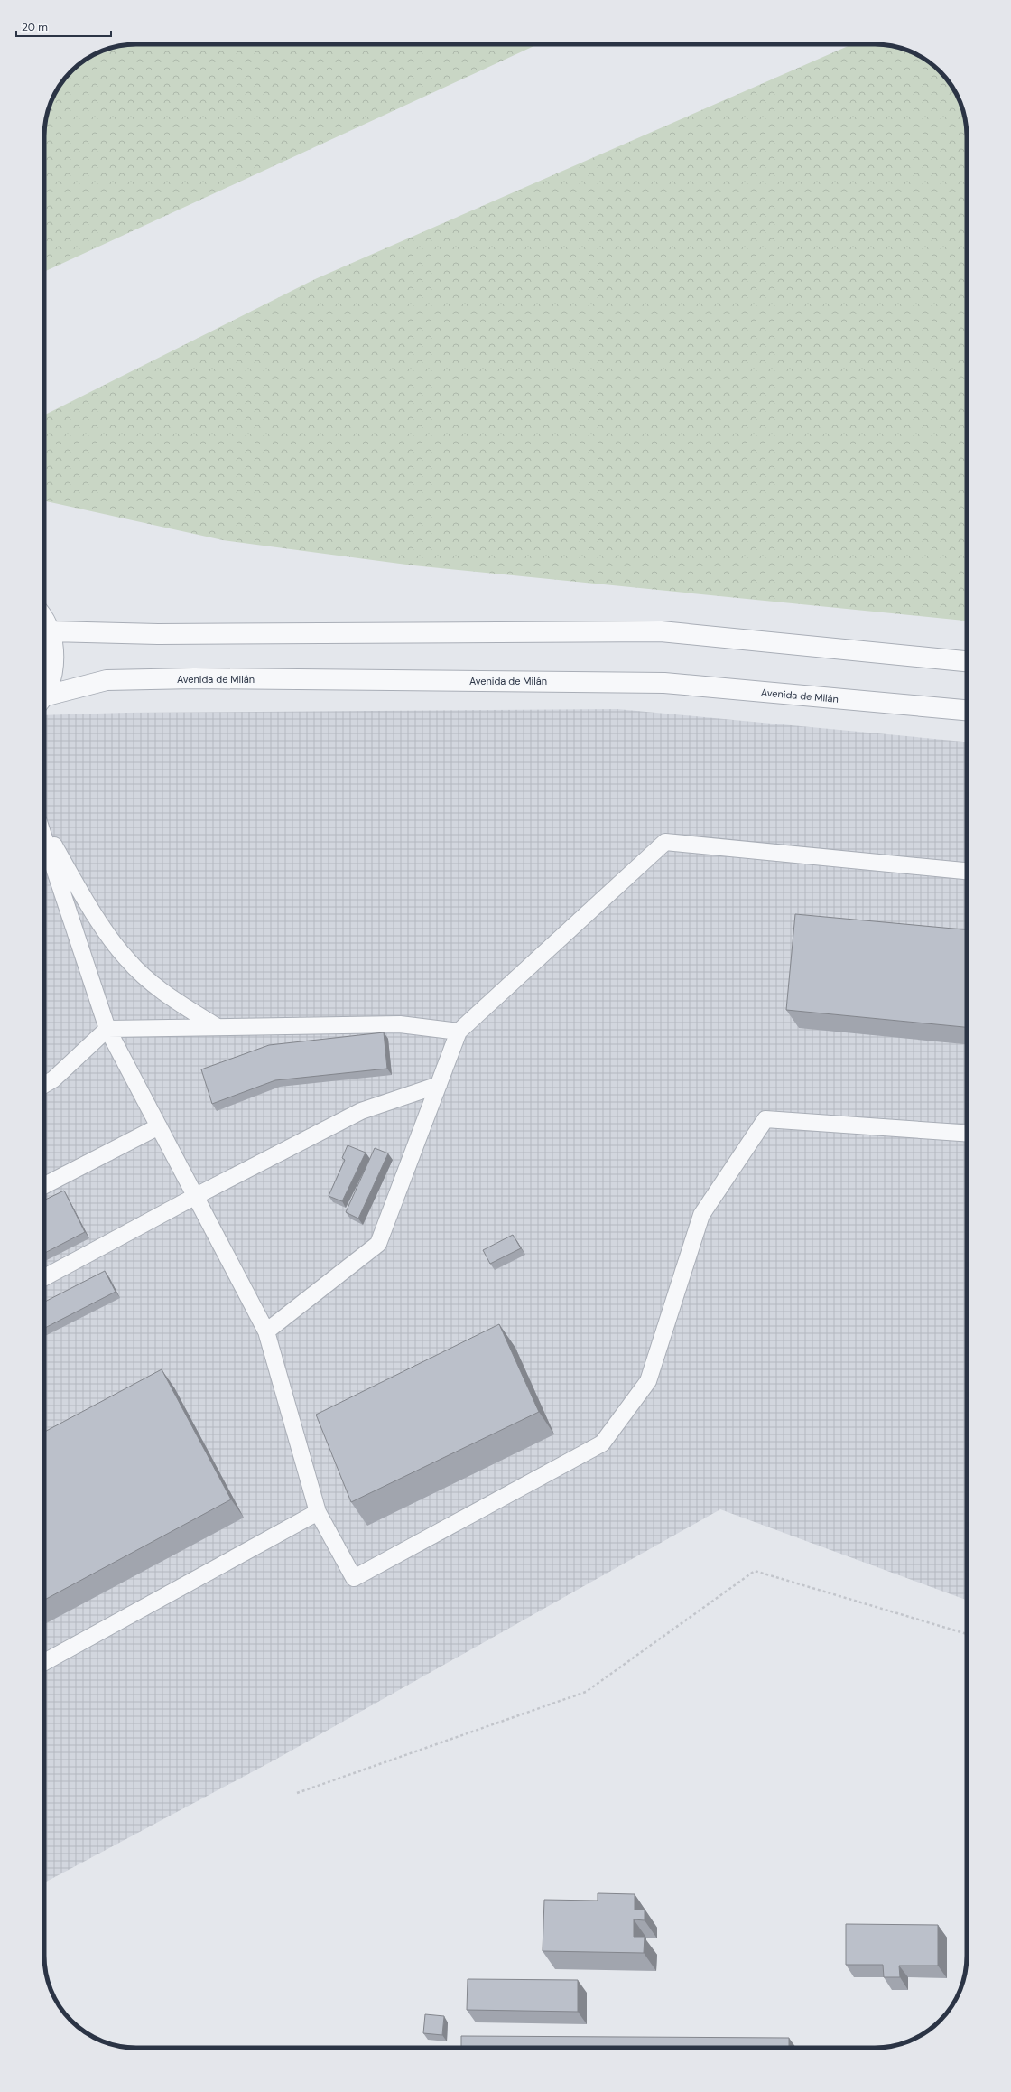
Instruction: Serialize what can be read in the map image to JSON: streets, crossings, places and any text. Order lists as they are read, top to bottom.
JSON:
{
  "streets": {
    "street": ["Avenida de Milán"]
  },
  "scale_bar": "20 m"
}
